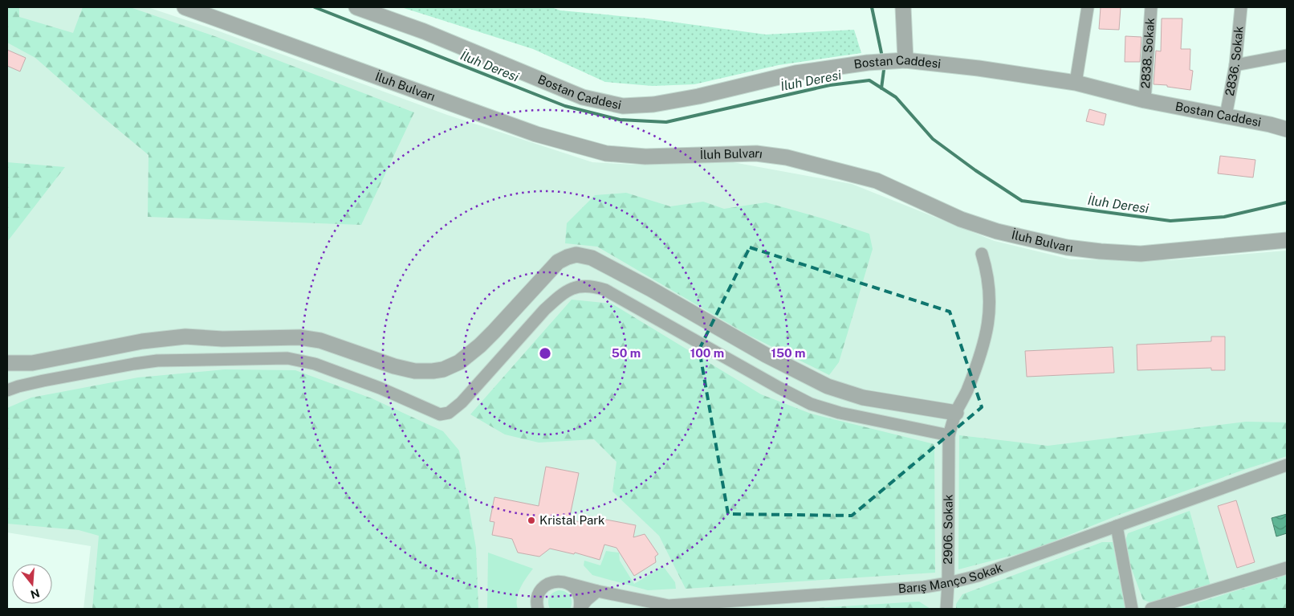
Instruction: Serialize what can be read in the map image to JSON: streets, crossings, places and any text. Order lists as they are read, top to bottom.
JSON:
{
  "streets": {
    "street": [
      "2838. Sokak",
      "2836. Sokak",
      "Bostan Caddesi",
      "İluh Bulvarı",
      "2906. Sokak",
      "Barış Manço Sokak"
    ]
  },
  "crossings": [
    ["2838. Sokak", "Bostan Caddesi"],
    ["2836. Sokak", "Bostan Caddesi"],
    ["2906. Sokak", "Barış Manço Sokak"]
  ],
  "water": ["İluh Deresi"],
  "places": ["Kristal Park"],
  "north": "bottom",
  "rings": ["50 m", "100 m", "150 m"]
}
